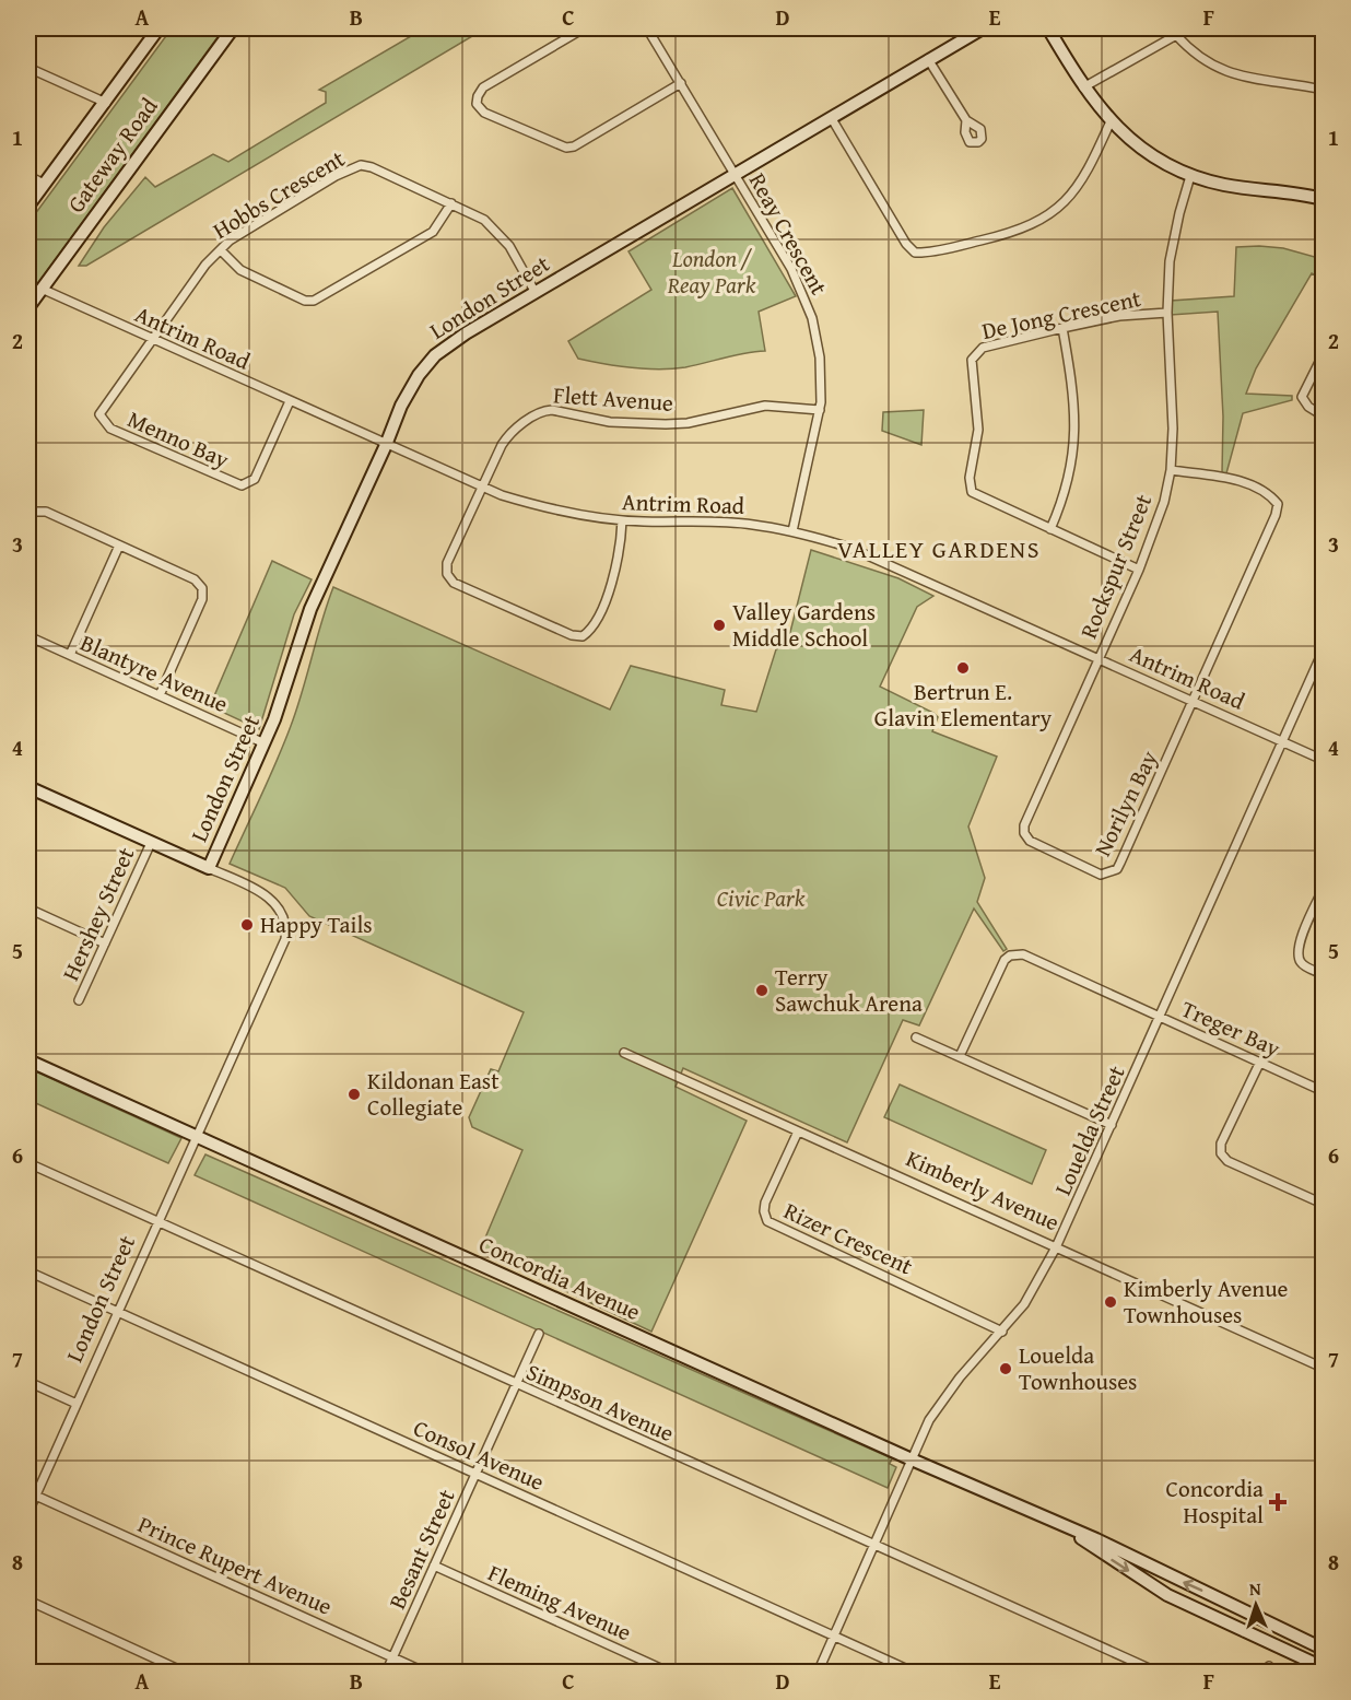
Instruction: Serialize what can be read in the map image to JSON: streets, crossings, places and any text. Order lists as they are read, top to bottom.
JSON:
{
  "streets": {
    "main road": ["Gateway Road", "London Street", "Concordia Avenue"],
    "street": [
      "Hobbs Crescent",
      "Reay Crescent",
      "De Jong Crescent",
      "Antrim Road",
      "Flett Avenue",
      "Menno Bay",
      "Rockspur Street",
      "Blantyre Avenue",
      "Norilyn Bay",
      "Hershey Street",
      "Treger Bay",
      "Louelda Street",
      "Kimberly Avenue",
      "Rizer Crescent",
      "Simpson Avenue",
      "Consol Avenue",
      "Besant Street",
      "Prince Rupert Avenue",
      "Fleming Avenue"
    ]
  },
  "crossings": [
    ["Gateway Road", "Antrim Road"],
    ["Hobbs Crescent", "London Street"],
    ["Hobbs Crescent", "Antrim Road"],
    ["Hobbs Crescent", "Menno Bay"],
    ["Reay Crescent", "London Street"],
    ["Reay Crescent", "Antrim Road"],
    ["Reay Crescent", "Flett Avenue"],
    ["London Street", "Antrim Road"],
    ["London Street", "Blantyre Avenue"],
    ["London Street", "Concordia Avenue"],
    ["London Street", "Simpson Avenue"],
    ["London Street", "Consol Avenue"],
    ["London Street", "Prince Rupert Avenue"],
    ["De Jong Crescent", "Rockspur Street"],
    ["Antrim Road", "Flett Avenue"],
    ["Antrim Road", "Menno Bay"],
    ["Antrim Road", "Rockspur Street"],
    ["Antrim Road", "Norilyn Bay"],
    ["Antrim Road", "Louelda Street"],
    ["Rockspur Street", "Norilyn Bay"],
    ["Treger Bay", "Louelda Street"],
    ["Louelda Street", "Kimberly Avenue"],
    ["Louelda Street", "Rizer Crescent"],
    ["Louelda Street", "Concordia Avenue"],
    ["Louelda Street", "Simpson Avenue"],
    ["Louelda Street", "Consol Avenue"],
    ["Kimberly Avenue", "Rizer Crescent"],
    ["Simpson Avenue", "Besant Street"],
    ["Consol Avenue", "Besant Street"],
    ["Besant Street", "Prince Rupert Avenue"],
    ["Besant Street", "Fleming Avenue"]
  ],
  "districts": ["VALLEY GARDENS"],
  "parks": ["London / Reay Park", "Civic Park"],
  "places": {
    "other": [
      "Valley Gardens Middle School",
      "Bertrun E. Glavin Elementary",
      "Happy Tails",
      "Terry Sawchuk Arena",
      "Kildonan East Collegiate",
      "Kimberly Avenue Townhouses",
      "Louelda Townhouses"
    ],
    "health": ["Concordia Hospital"]
  },
  "north": "top",
  "grid": {
    "columns": [
      "A",
      "B",
      "C",
      "D",
      "E",
      "F"
    ],
    "rows": [
      "1",
      "2",
      "3",
      "4",
      "5",
      "6",
      "7",
      "8"
    ]
  }
}
